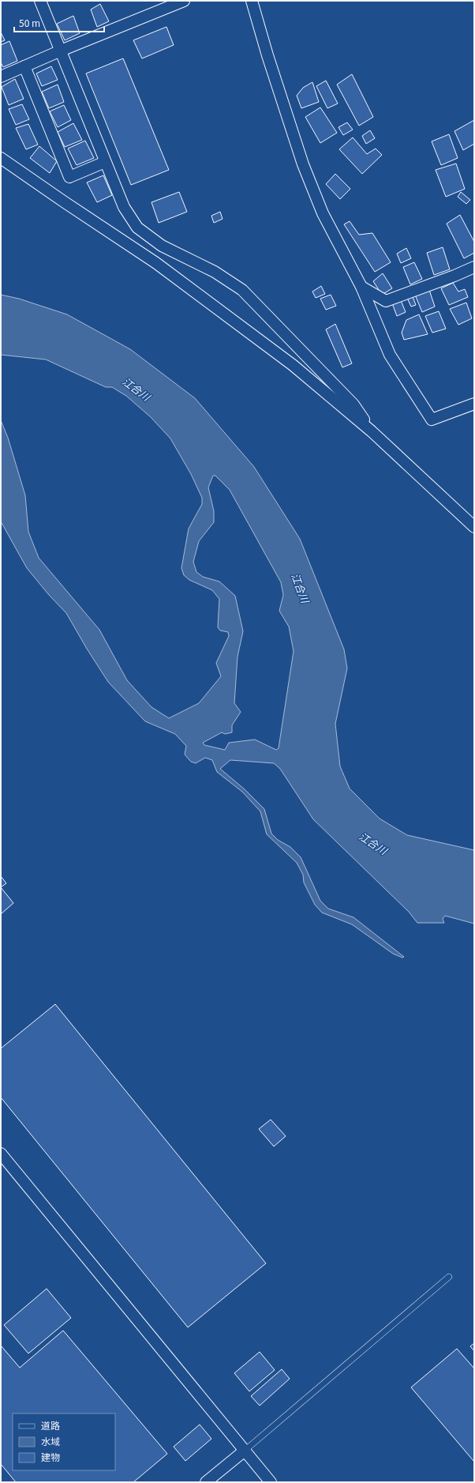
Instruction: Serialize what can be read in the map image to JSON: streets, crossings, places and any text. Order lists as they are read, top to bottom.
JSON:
{
  "water": ["江合川"],
  "legend": ["道路", "水域", "建物"],
  "scale_bar": "50 m"
}
